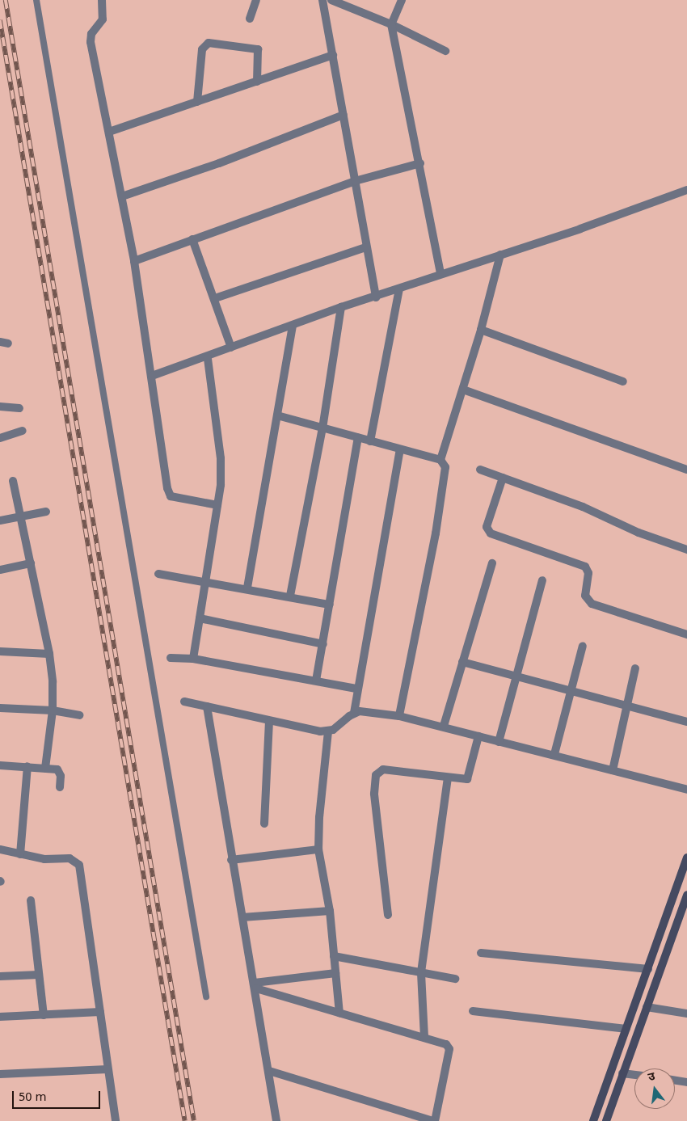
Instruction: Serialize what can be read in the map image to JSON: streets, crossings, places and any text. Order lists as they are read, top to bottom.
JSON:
{
  "scale_bar": "50 m",
  "north": "top"
}
